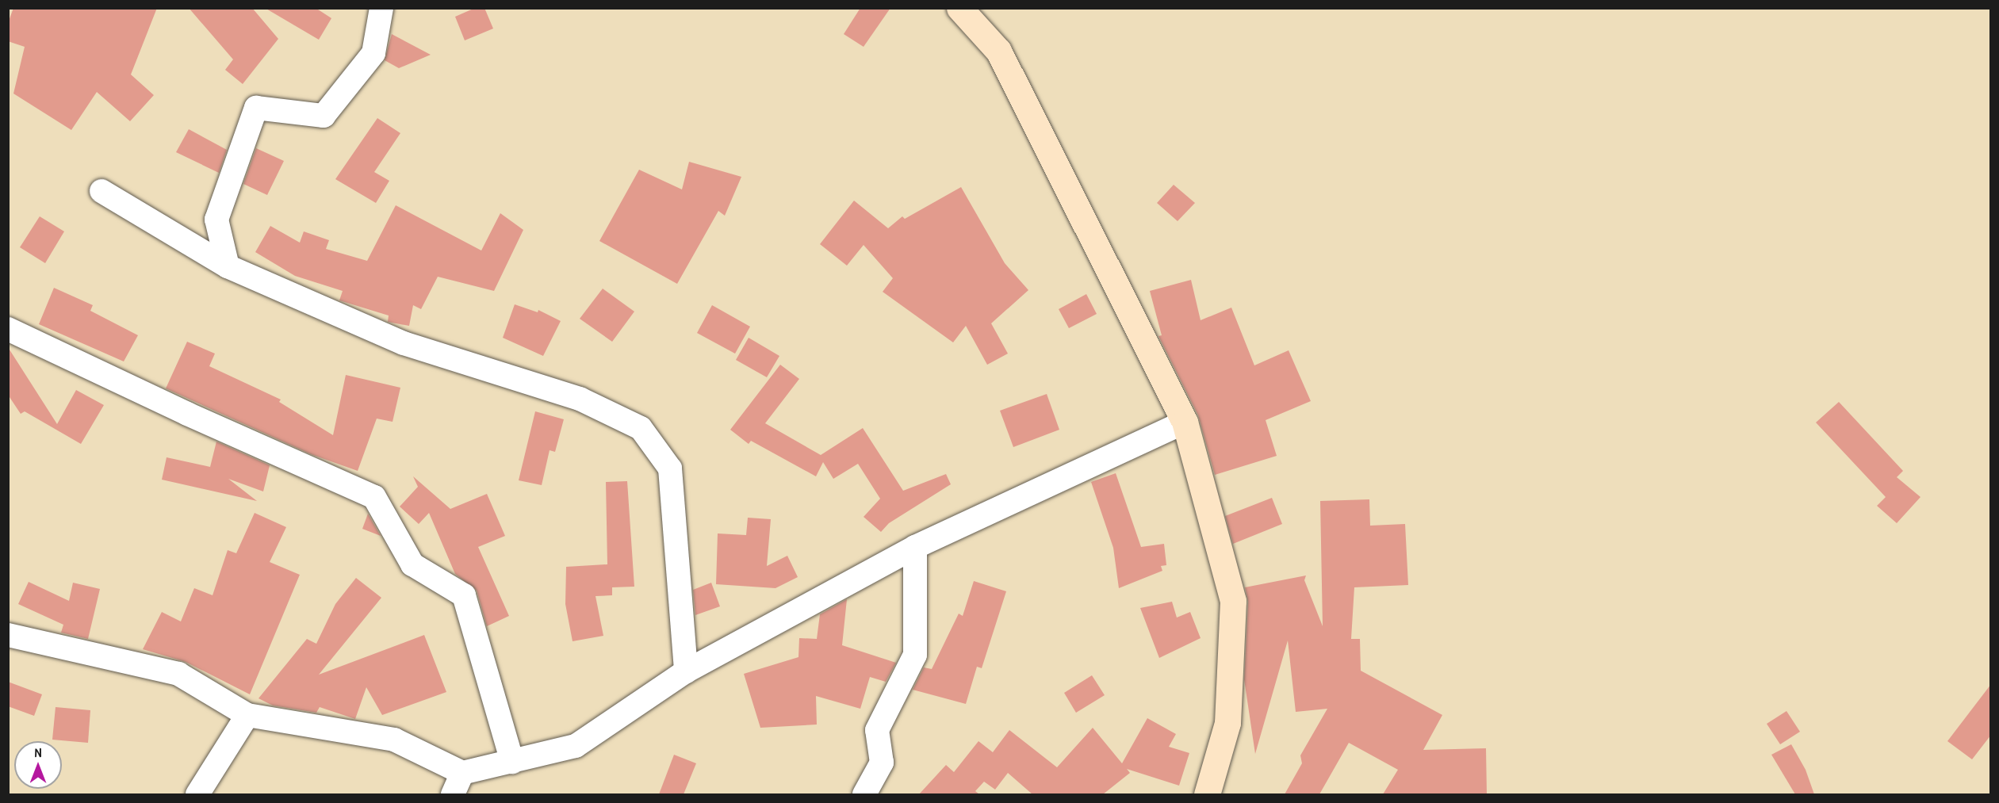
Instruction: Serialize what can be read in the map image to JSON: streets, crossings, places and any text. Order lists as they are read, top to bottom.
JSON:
{
  "north": "top"
}
